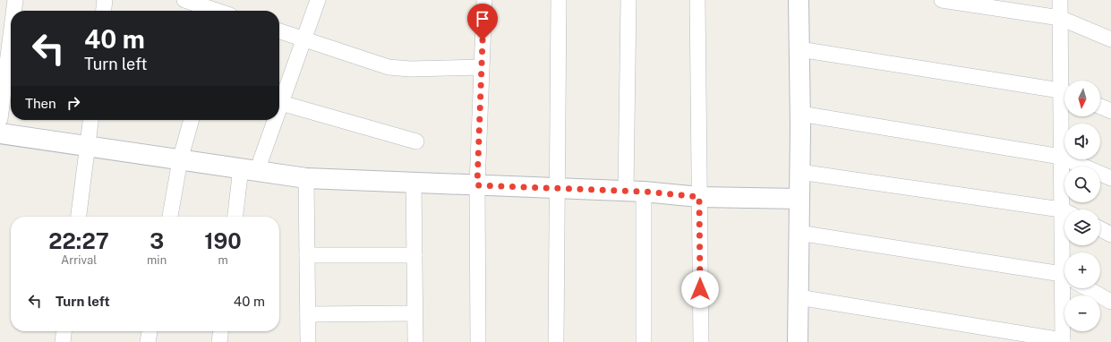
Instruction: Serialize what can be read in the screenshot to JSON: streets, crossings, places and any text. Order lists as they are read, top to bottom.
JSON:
{
  "north": "bottom",
  "page": {
    "turn": ["40 m", "Turn left"],
    "map_buttons": ["+", "−"],
    "then": "Then",
    "eta": [
      "22:27",
      "Arrival",
      "3",
      "min",
      "190",
      "m"
    ],
    "list": [
      {
        "name": "Turn left",
        "value": "40 m"
      }
    ]
  }
}
